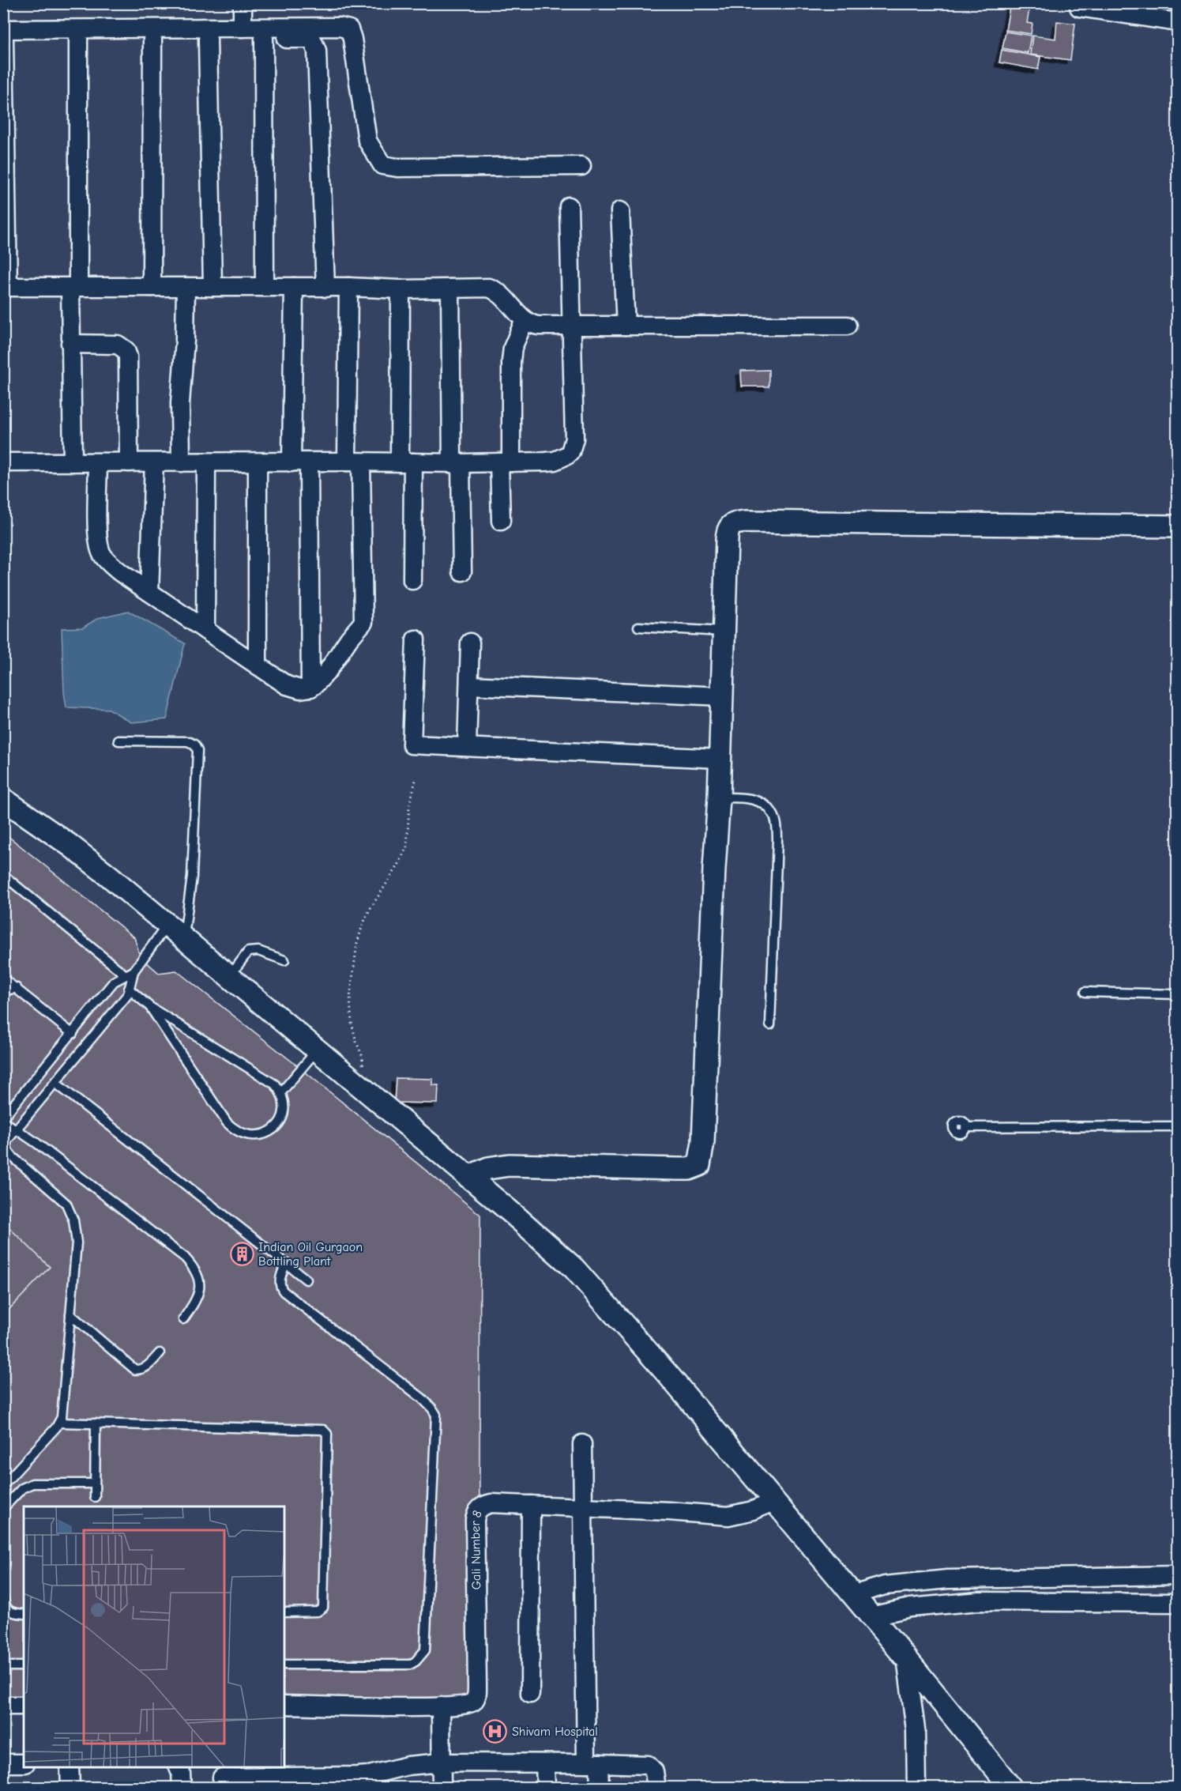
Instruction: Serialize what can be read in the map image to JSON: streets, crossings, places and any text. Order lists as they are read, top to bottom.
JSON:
{
  "streets": {
    "street": ["Gali Number 8"]
  },
  "places": {
    "building": ["Indian Oil Gurgaon Bottling Plant"],
    "hospital": ["Shivam Hospital"]
  }
}
